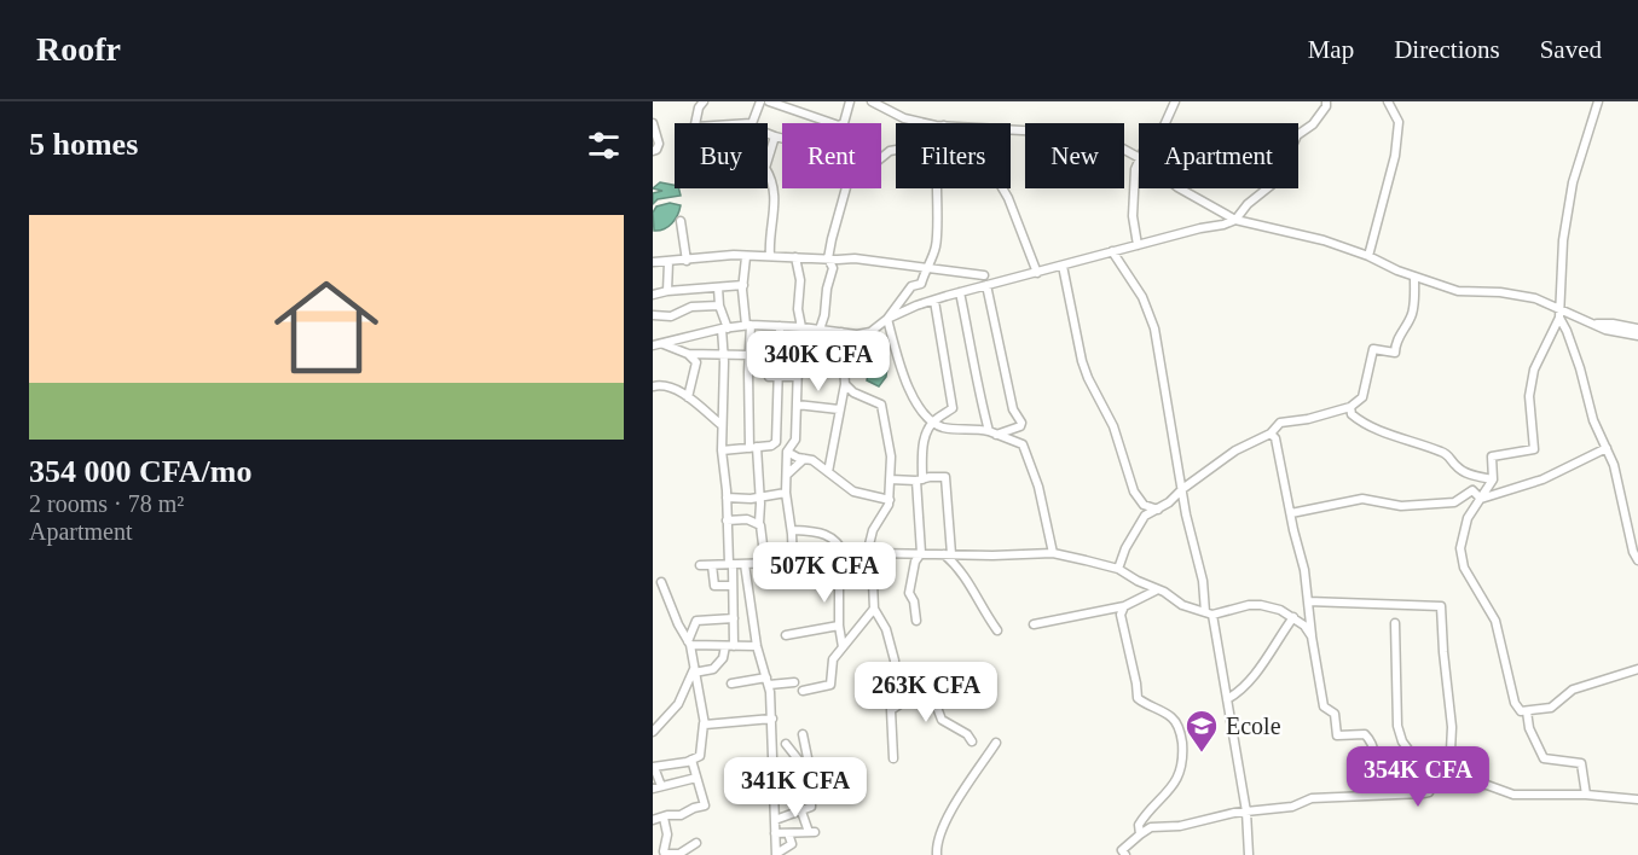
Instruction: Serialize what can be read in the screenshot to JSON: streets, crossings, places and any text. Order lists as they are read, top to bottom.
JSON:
{
  "places": {
    "school or university": ["Ecole"]
  },
  "page": {
    "header": "Roofr",
    "nav": ["Map", "Directions", "Saved"],
    "heading": "5 homes",
    "chip": [
      "Buy",
      "Rent",
      "Filters",
      "New",
      "Apartment"
    ],
    "list": [
      {
        "name": "354 000 CFA/mo",
        "note": "2 rooms · 78 m² · Apartment"
      }
    ],
    "price": [
      "340K CFA",
      "507K CFA",
      "263K CFA",
      "354K CFA",
      "341K CFA"
    ]
  }
}
